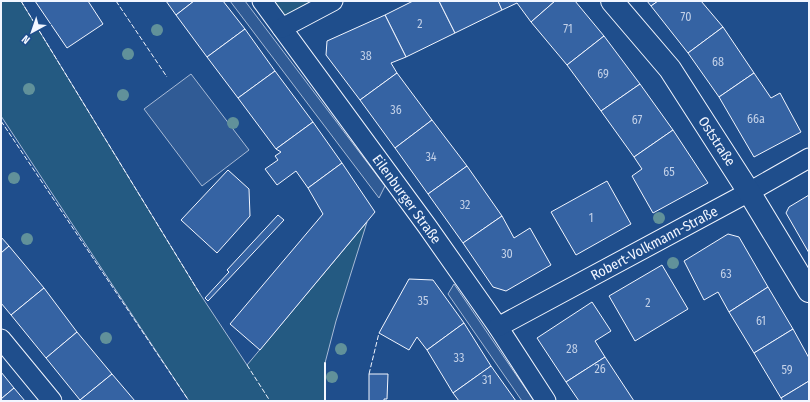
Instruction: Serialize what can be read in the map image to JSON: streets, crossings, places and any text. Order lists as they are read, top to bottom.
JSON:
{
  "streets": {
    "street": ["Oststraße", "Eilenburger Straße", "Robert-Volkmann-Straße"]
  },
  "crossings": [
    ["Oststraße", "Robert-Volkmann-Straße"],
    ["Eilenburger Straße", "Robert-Volkmann-Straße"]
  ],
  "house_numbers": [
    "70",
    "2",
    "71",
    "38",
    "68",
    "69",
    "36",
    "66a",
    "67",
    "34",
    "65",
    "32",
    "1",
    "30",
    "63",
    "35",
    "2",
    "61",
    "28",
    "33",
    "26",
    "59",
    "31"
  ],
  "north": "bottom left"
}
